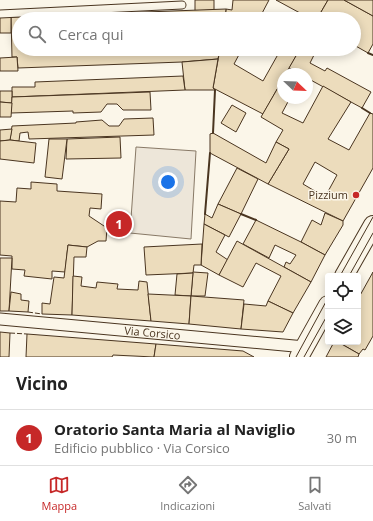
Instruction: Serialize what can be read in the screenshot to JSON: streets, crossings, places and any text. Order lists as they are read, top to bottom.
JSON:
{
  "streets": {
    "street": ["Via Corsico"]
  },
  "places": ["Pizzium"],
  "north": "bottom right",
  "page": {
    "search": "Cerca qui",
    "pins": "1",
    "heading": "Vicino",
    "list": [
      {
        "mark": "1",
        "name": "Oratorio Santa Maria al Naviglio",
        "note": "Edificio pubblico · Via Corsico",
        "value": "30 m"
      }
    ],
    "nav": ["Mappa", "Indicazioni", "Salvati"]
  }
}
